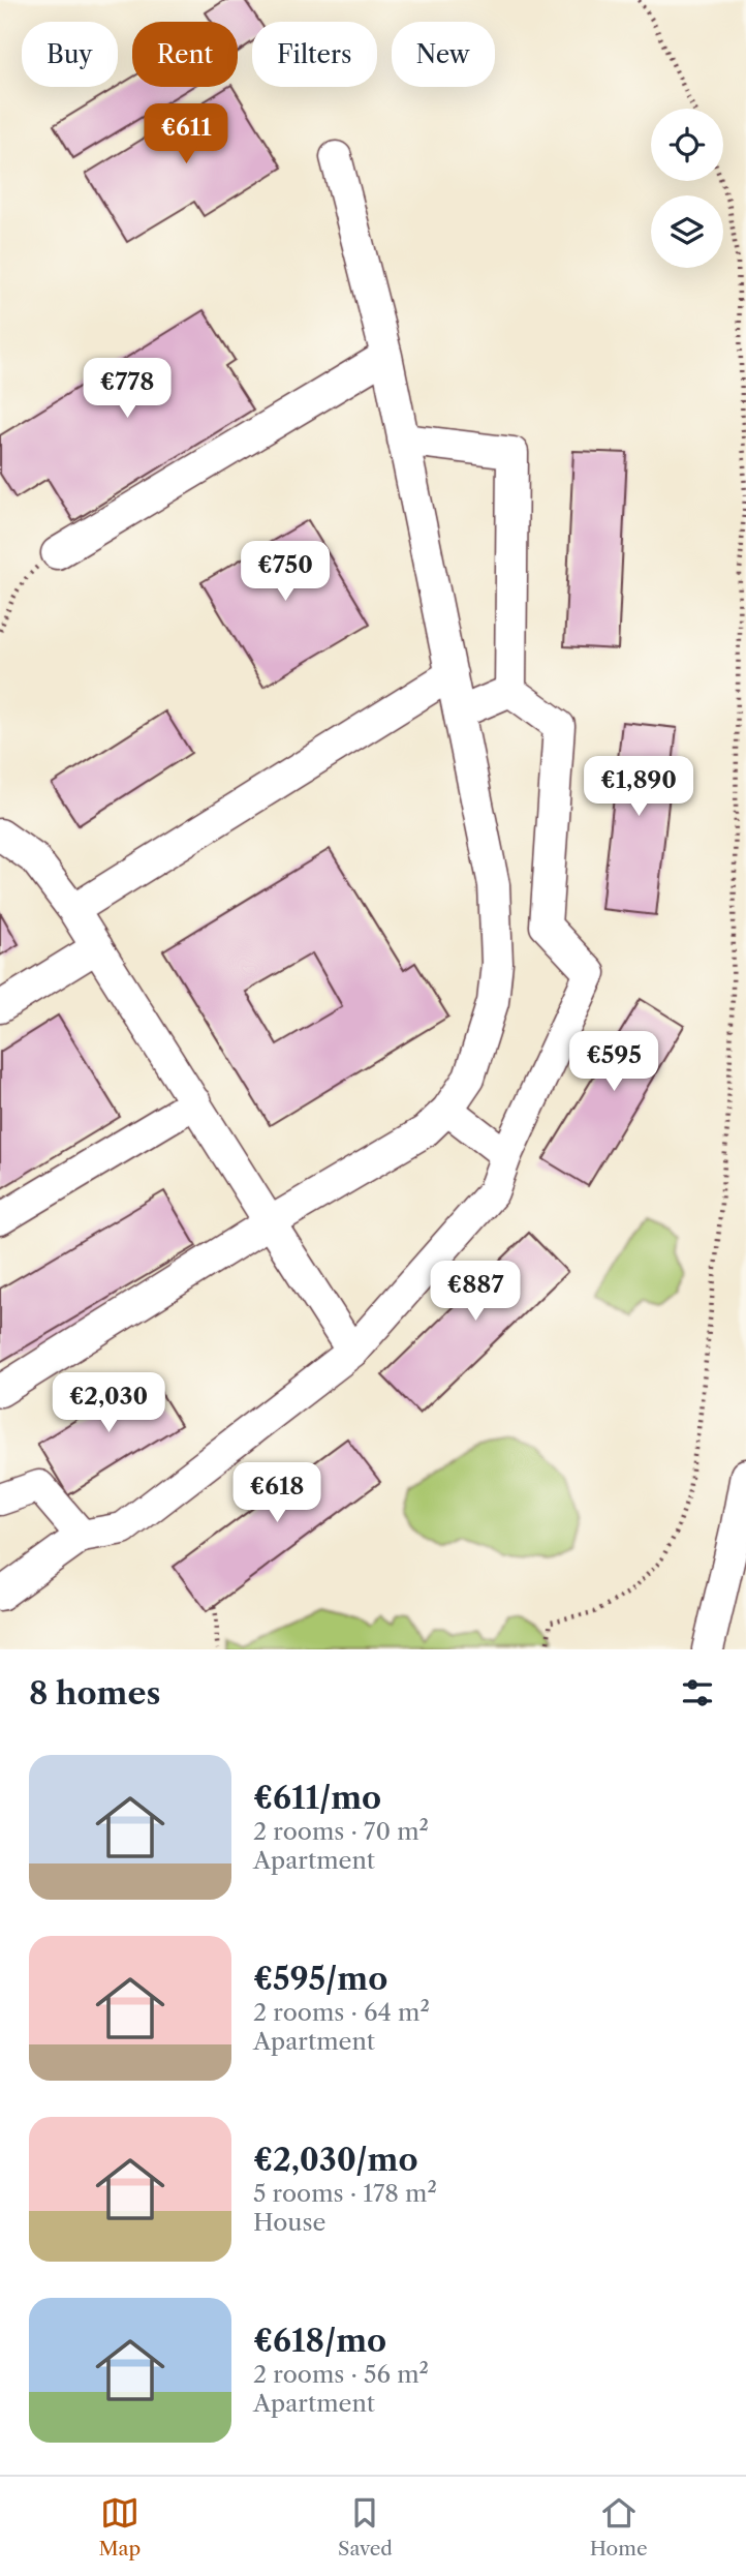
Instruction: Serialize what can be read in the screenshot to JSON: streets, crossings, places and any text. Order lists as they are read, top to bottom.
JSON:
{
  "page": {
    "chip": [
      "Buy",
      "Rent",
      "Filters",
      "New"
    ],
    "price": [
      "€611",
      "€778",
      "€750",
      "€1,890",
      "€595",
      "€887",
      "€2,030",
      "€618"
    ],
    "heading": "8 homes",
    "list": [
      {
        "name": "€611/mo",
        "note": "2 rooms · 70 m² · Apartment"
      },
      {
        "name": "€595/mo",
        "note": "2 rooms · 64 m² · Apartment"
      },
      {
        "name": "€2,030/mo",
        "note": "5 rooms · 178 m² · House"
      },
      {
        "name": "€618/mo",
        "note": "2 rooms · 56 m² · Apartment"
      }
    ],
    "tabs": ["Map", "Saved", "Home"]
  }
}
